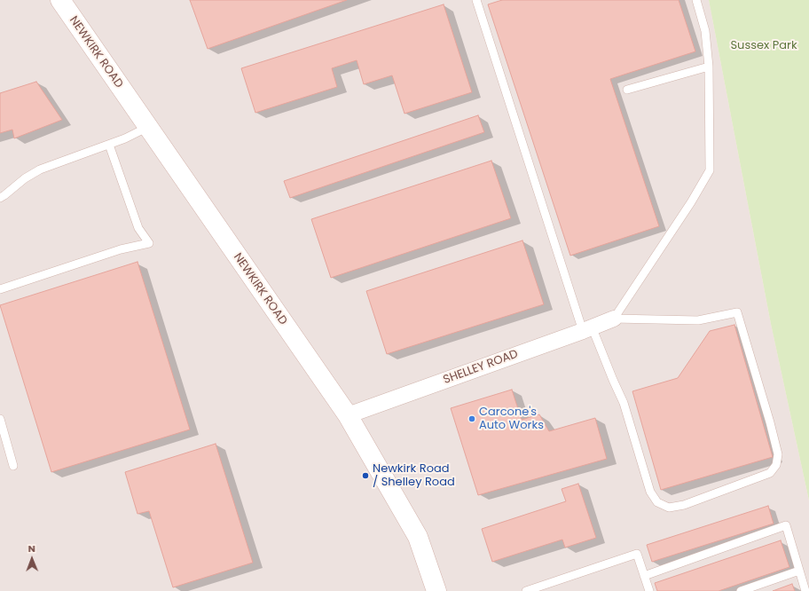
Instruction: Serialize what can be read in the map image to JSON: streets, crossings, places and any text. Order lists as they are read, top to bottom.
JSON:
{
  "streets": {
    "street": ["NEWKIRK ROAD", "SHELLEY ROAD"]
  },
  "crossings": [
    ["NEWKIRK ROAD", "SHELLEY ROAD"]
  ],
  "parks": ["Sussex Park"],
  "places": ["Carcone's Auto Works", "Newkirk Road / Shelley Road"],
  "north": "top"
}
